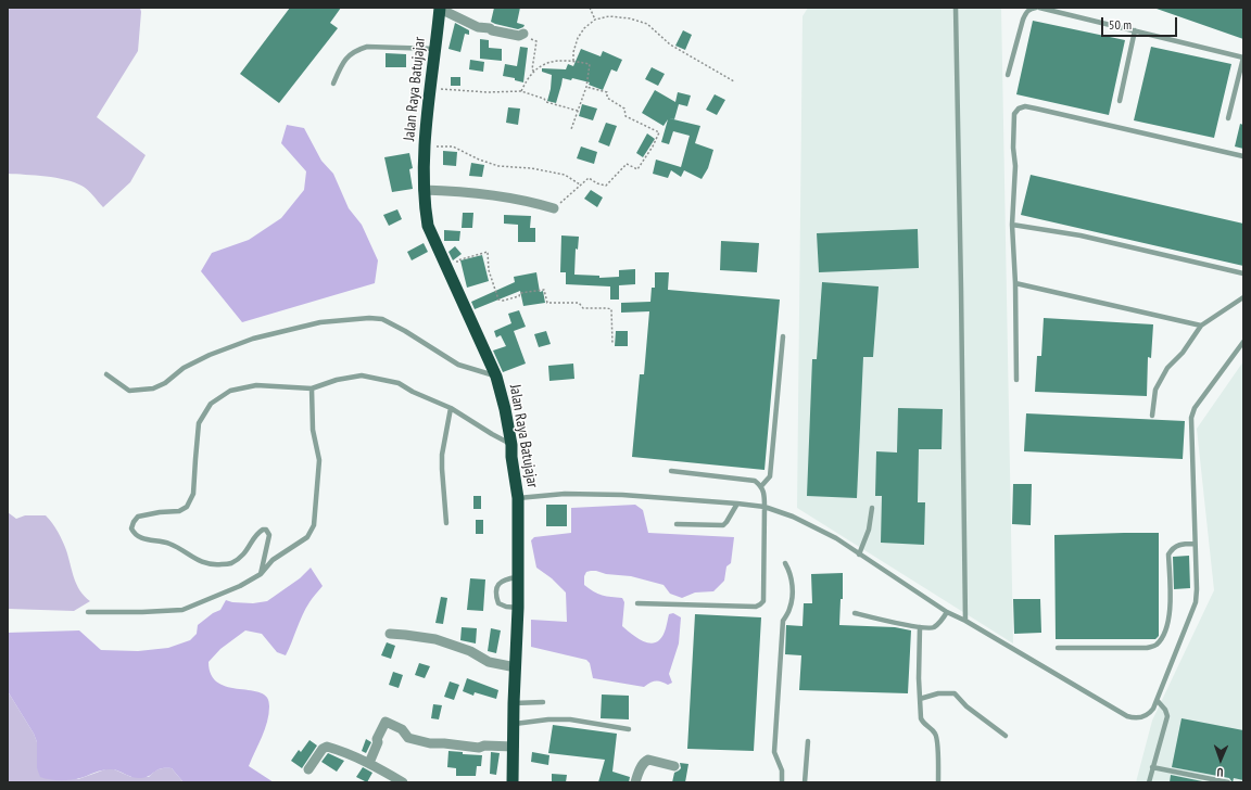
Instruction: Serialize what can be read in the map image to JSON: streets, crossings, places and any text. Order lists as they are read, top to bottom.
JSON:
{
  "streets": {
    "highway": ["Jalan Raya Batujajar"]
  },
  "scale_bar": "50 m",
  "north": "bottom"
}
